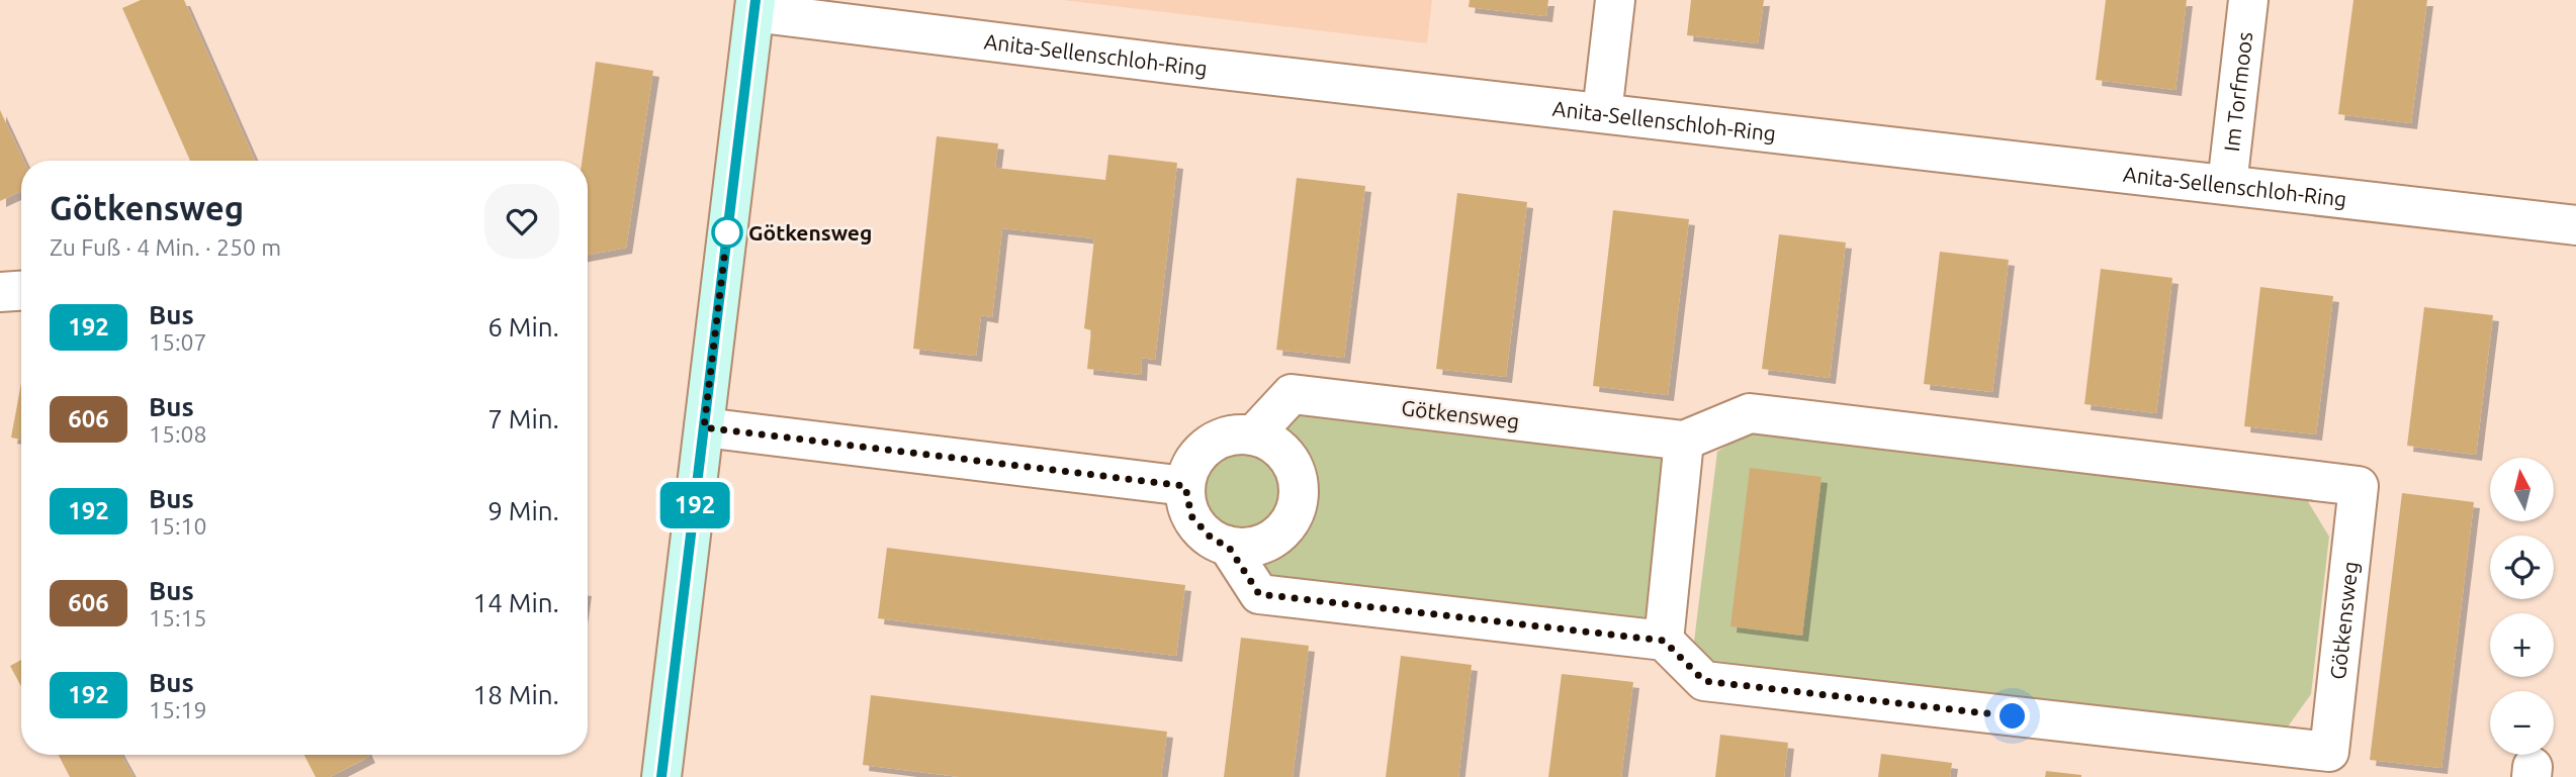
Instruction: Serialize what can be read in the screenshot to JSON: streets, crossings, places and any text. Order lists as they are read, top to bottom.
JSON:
{
  "streets": {
    "street": ["Anita-Sellenschloh-Ring", "Im Torfmoos", "Götkensweg"]
  },
  "crossings": [
    ["Anita-Sellenschloh-Ring", "Im Torfmoos"]
  ],
  "places": ["Götkensweg"],
  "lines": ["bus line 192"],
  "north": "top",
  "page": {
    "on_map": "192",
    "heading": ["Götkensweg", "Zu Fuß · 4 Min. · 250 m"],
    "list": [
      {
        "mark": "192",
        "name": "Bus",
        "note": "15:07",
        "value": "6 Min."
      },
      {
        "mark": "606",
        "name": "Bus",
        "note": "15:08",
        "value": "7 Min."
      },
      {
        "mark": "192",
        "name": "Bus",
        "note": "15:10",
        "value": "9 Min."
      },
      {
        "mark": "606",
        "name": "Bus",
        "note": "15:15",
        "value": "14 Min."
      },
      {
        "mark": "192",
        "name": "Bus",
        "note": "15:19",
        "value": "18 Min."
      }
    ],
    "map_buttons": ["+", "−"]
  }
}
